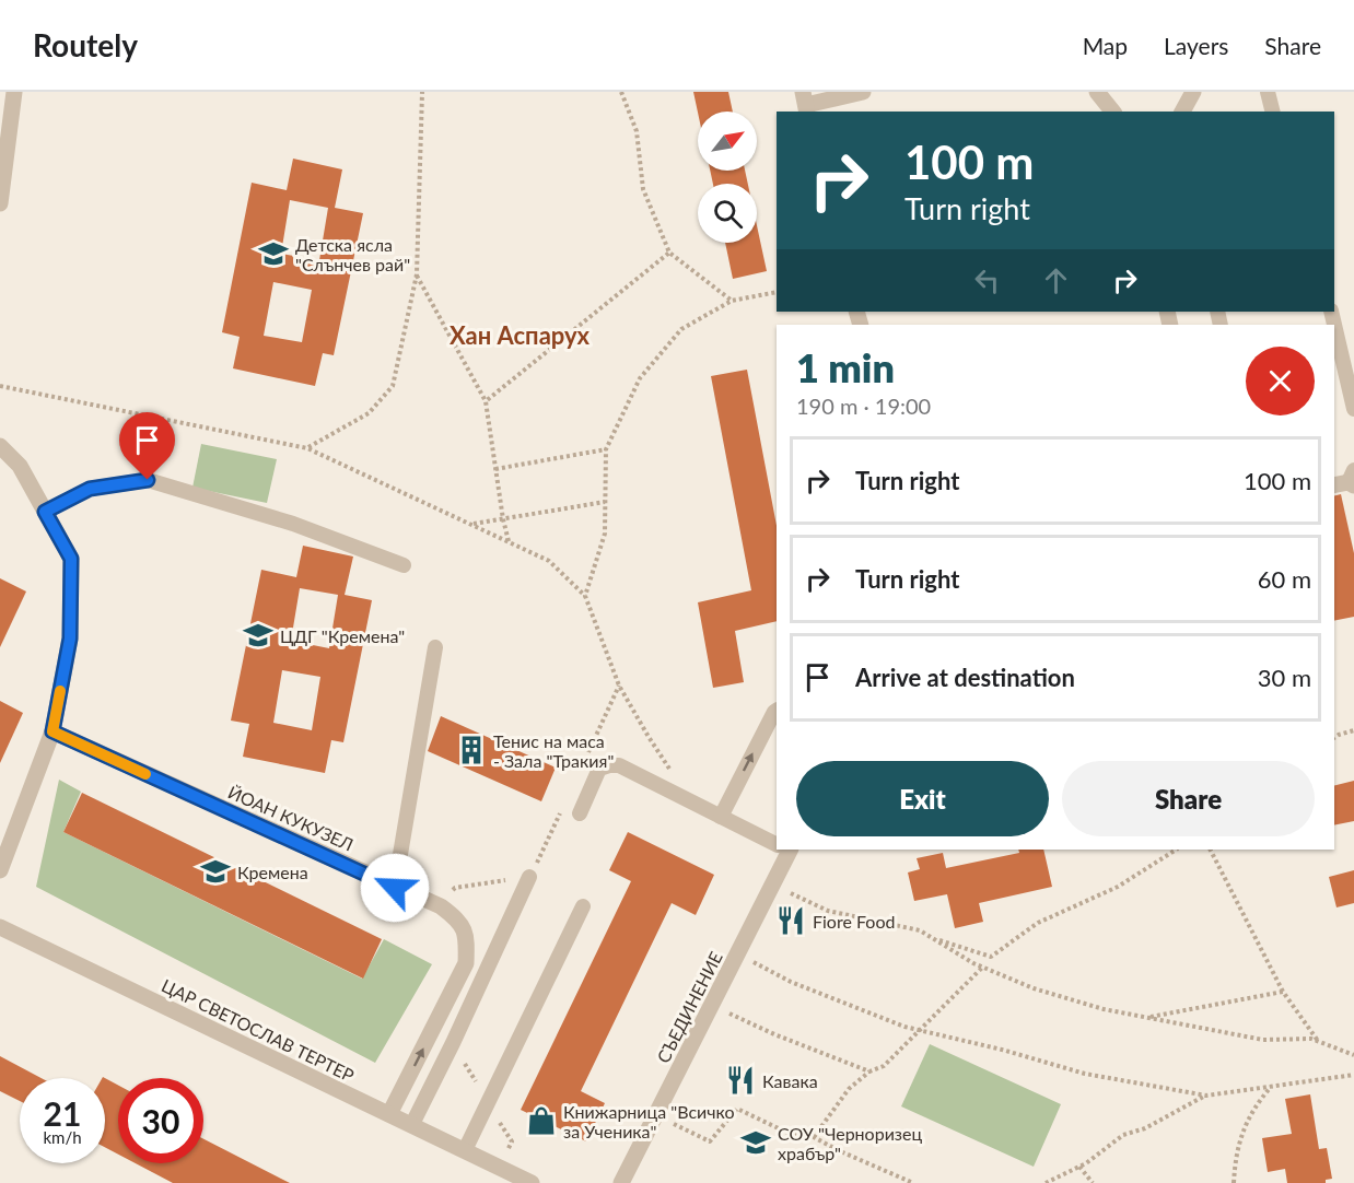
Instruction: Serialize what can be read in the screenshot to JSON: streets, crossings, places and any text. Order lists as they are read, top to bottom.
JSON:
{
  "streets": {
    "street": ["ЙОАН КУКУЗЕЛ", "СЪЕДИНЕНИЕ", "ЦАР СВЕТОСЛАВ ТЕРТЕР"]
  },
  "crossings": [
    ["ЙОАН КУКУЗЕЛ", "ЦАР СВЕТОСЛАВ ТЕРТЕР"]
  ],
  "districts": ["Хан Аспарух"],
  "places": {
    "school or university": [
      "Детска ясла \"Слънчев рай\"",
      "ЦДГ \"Кремена\"",
      "Кремена",
      "СОУ \"Черноризец храбър\""
    ],
    "building": ["Тенис на маса - Зала \"Тракия\""],
    "restaurant": ["Fiore Food", "Кавака"],
    "shop": ["Книжарница \"Всичко за Ученика\""]
  },
  "north": "top right",
  "page": {
    "header": "Routely",
    "nav": ["Map", "Layers", "Share"],
    "turn": ["100 m", "Turn right"],
    "heading": ["1 min", "190 m · 19:00"],
    "list": [
      {
        "name": "Turn right",
        "value": "100 m"
      },
      {
        "name": "Turn right",
        "value": "60 m"
      },
      {
        "name": "Arrive at destination",
        "value": "30 m"
      }
    ],
    "buttons": ["Exit", "Share"],
    "speed": "21 km/h",
    "limit": "30"
  }
}
